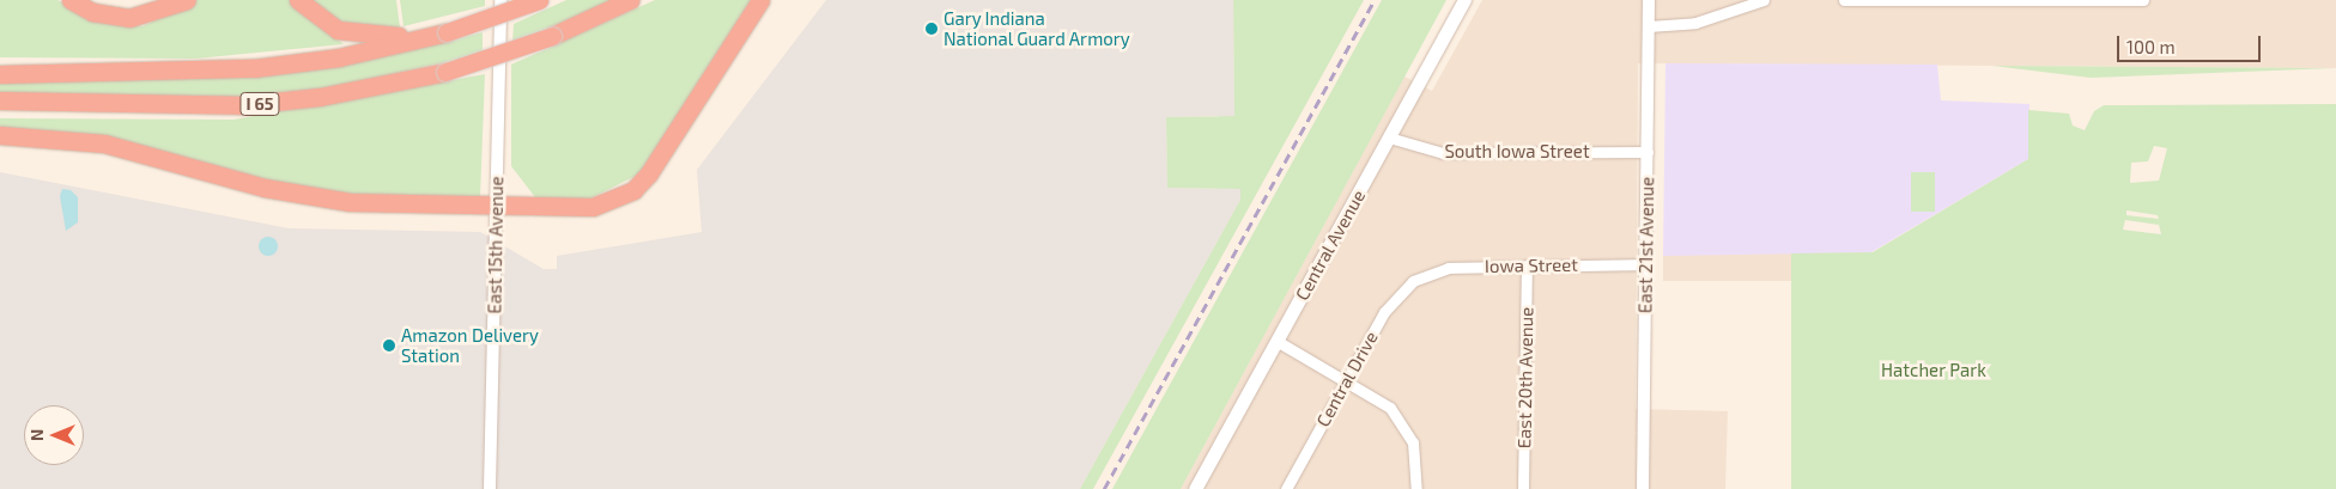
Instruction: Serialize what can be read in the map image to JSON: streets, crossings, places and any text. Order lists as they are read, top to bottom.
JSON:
{
  "streets": {
    "highway": ["I 65"],
    "main road": ["Central Avenue"],
    "street": [
      "South Iowa Street",
      "East 15th Avenue",
      "East 21st Avenue",
      "Iowa Street",
      "East 20th Avenue",
      "Central Drive"
    ]
  },
  "crossings": [
    ["South Iowa Street", "Central Avenue"],
    ["South Iowa Street", "East 21st Avenue"],
    ["East 21st Avenue", "Iowa Street"],
    ["Iowa Street", "East 20th Avenue"],
    ["Iowa Street", "Central Drive"]
  ],
  "parks": ["Hatcher Park"],
  "places": ["Gary Indiana National Guard Armory", "Amazon Delivery Station"],
  "scale_bar": "100 m",
  "north": "left"
}
